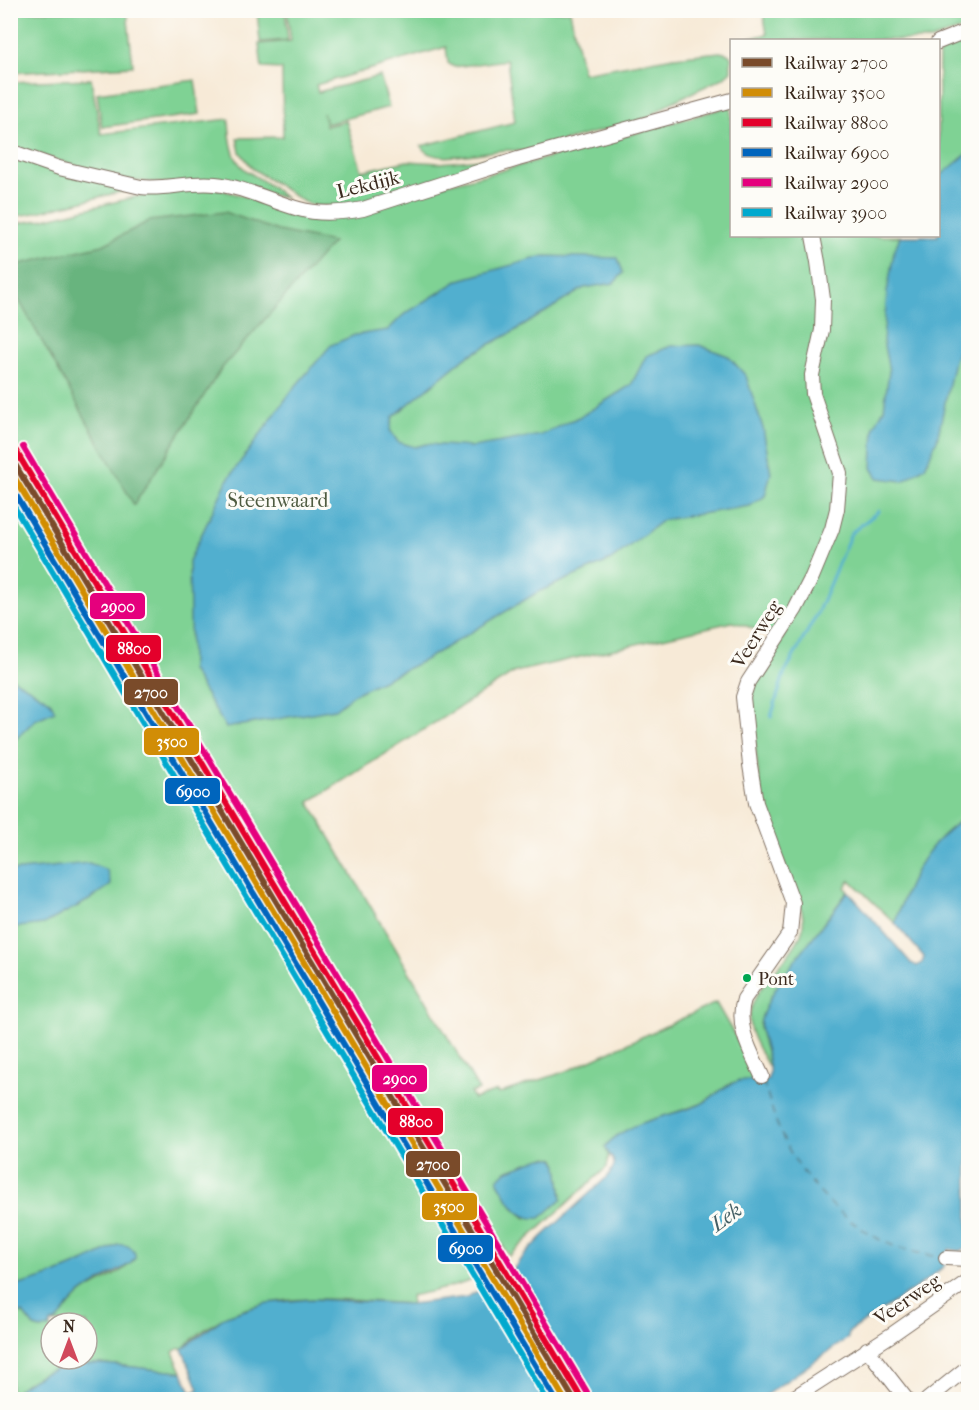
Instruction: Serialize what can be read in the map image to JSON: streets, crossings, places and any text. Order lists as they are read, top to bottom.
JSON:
{
  "streets": {
    "street": ["Lekdijk", "Veerweg"]
  },
  "water": ["Lek"],
  "parks": ["Steenwaard"],
  "places": ["Pont"],
  "lines": [
    "rail line 2900",
    "rail line 8800",
    "rail line 2700",
    "rail line 3500",
    "rail line 6900",
    "rail line 3900"
  ],
  "legend": [
    "Railway 2700",
    "Railway 3500",
    "Railway 8800",
    "Railway 6900",
    "Railway 2900",
    "Railway 3900"
  ],
  "north": "top"
}
